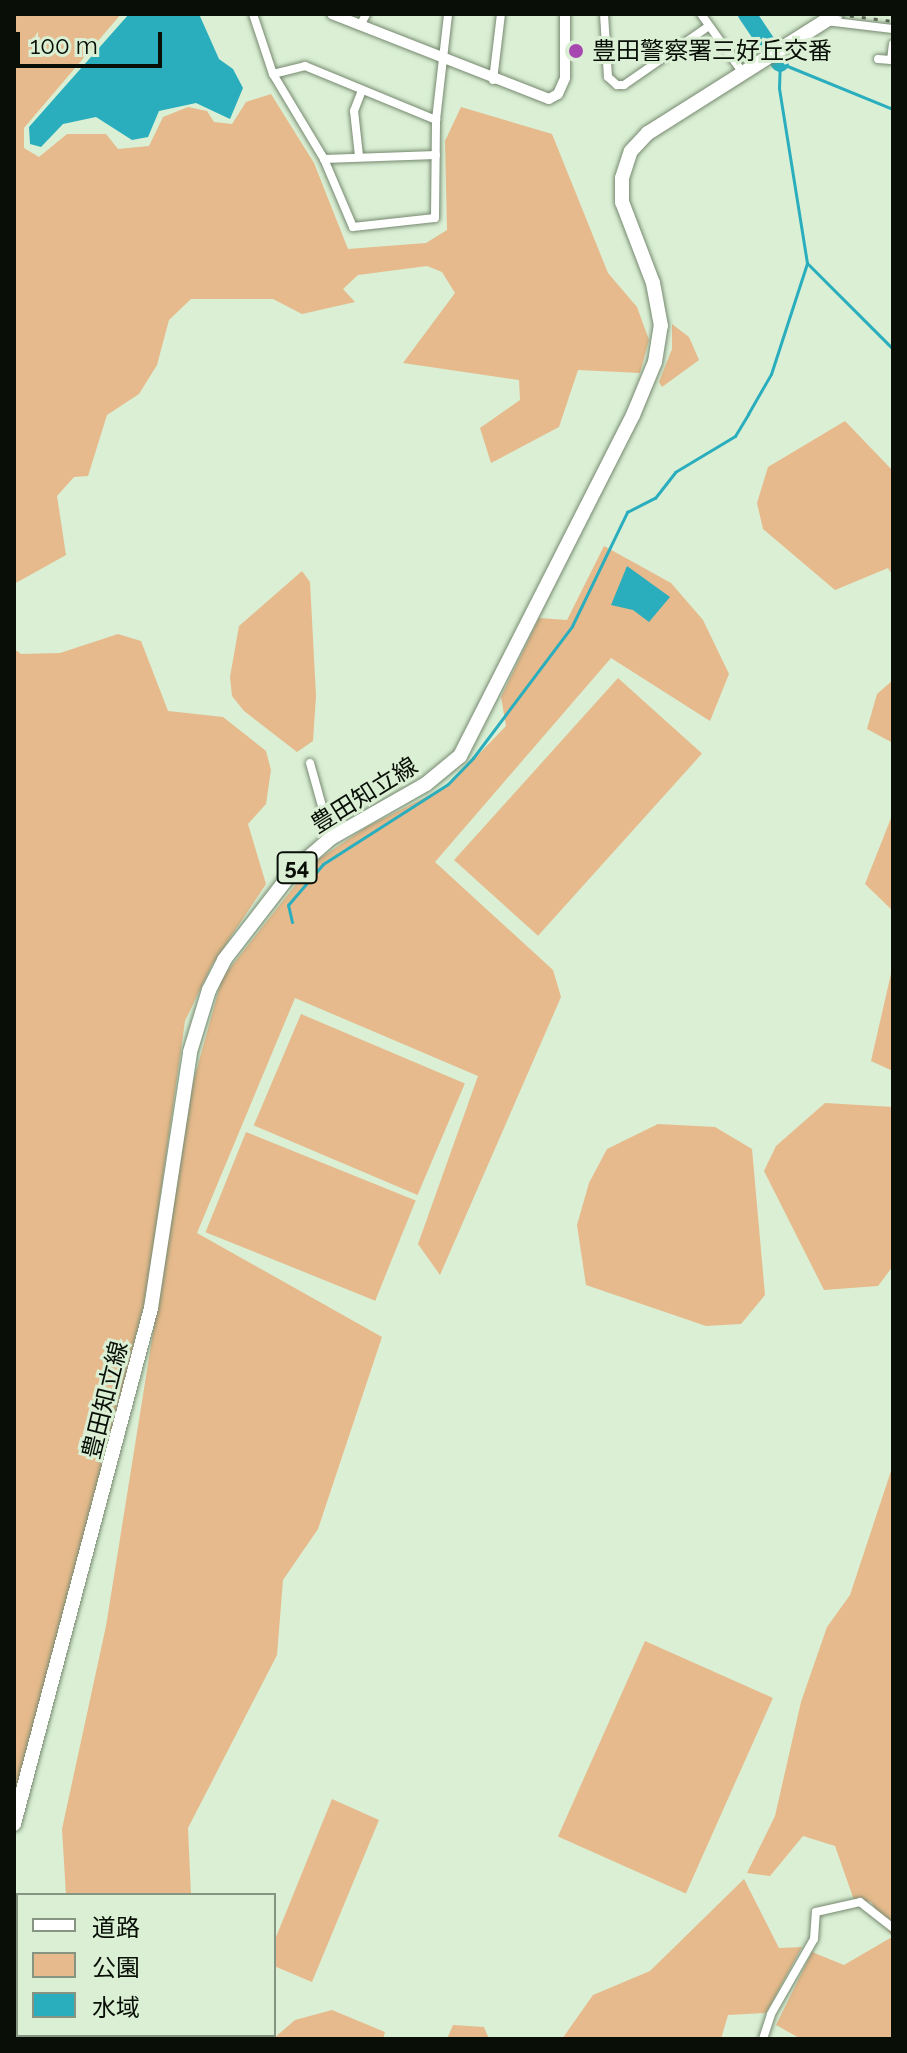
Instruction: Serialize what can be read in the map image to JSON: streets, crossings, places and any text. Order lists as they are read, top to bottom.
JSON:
{
  "streets": {
    "main road": ["豊田知立線", "54"]
  },
  "places": ["豊田警察署三好丘交番"],
  "legend": ["道路", "公園", "水域"],
  "scale_bar": "100 m"
}
